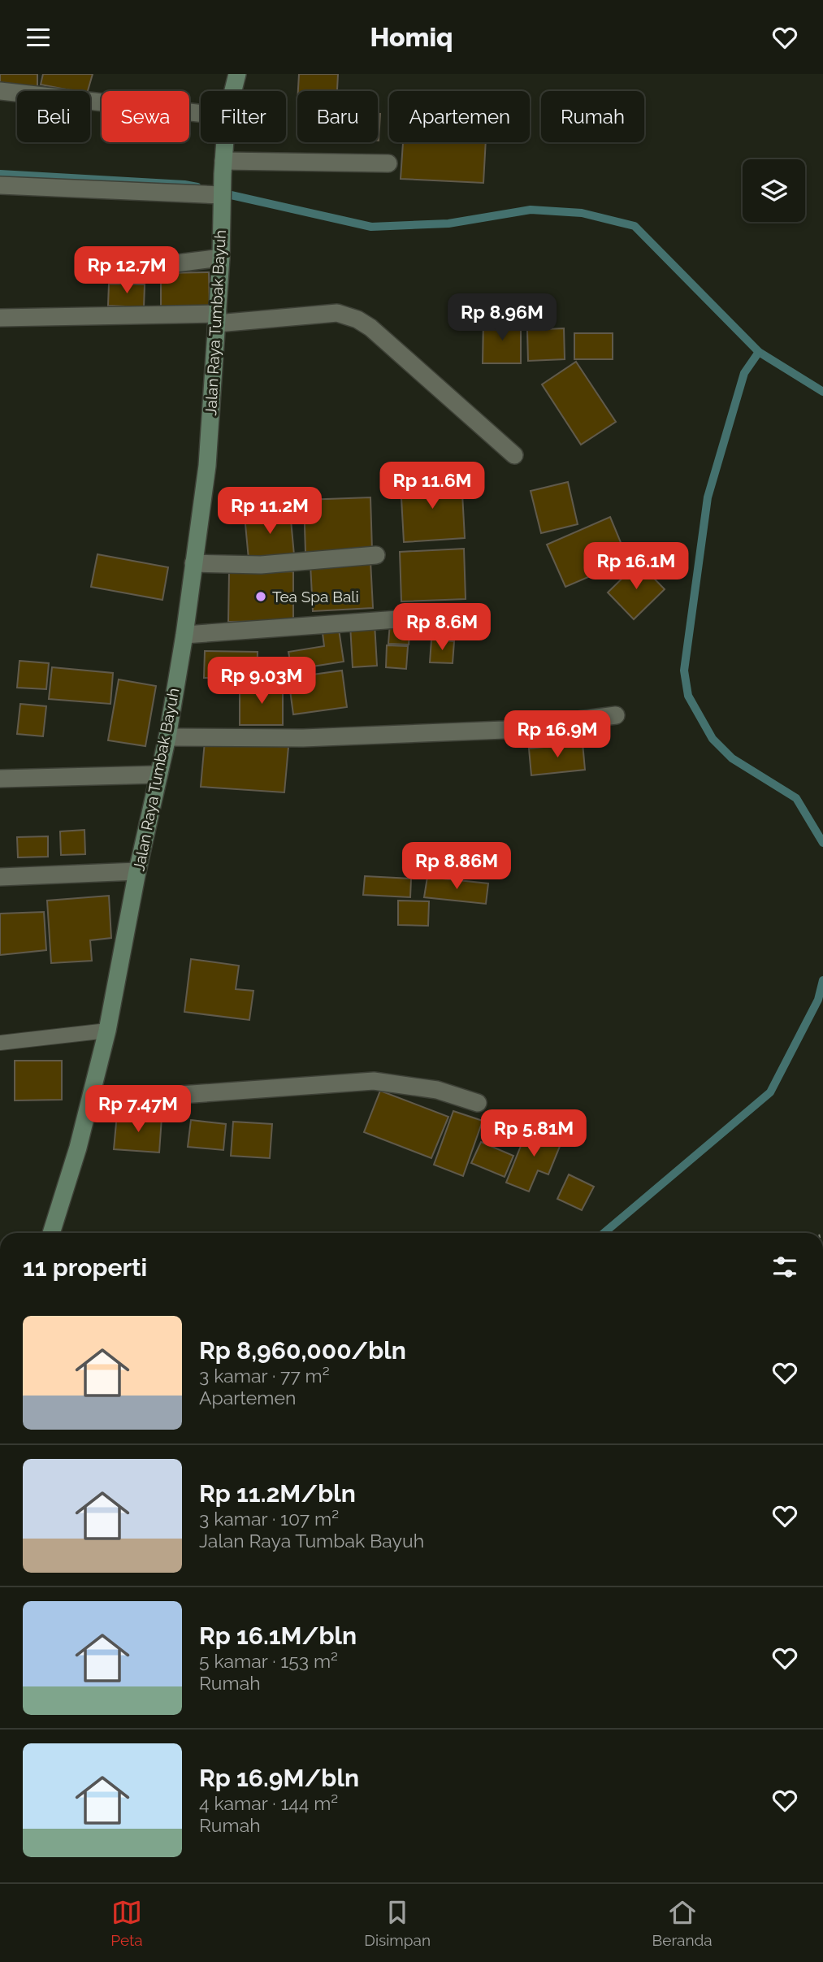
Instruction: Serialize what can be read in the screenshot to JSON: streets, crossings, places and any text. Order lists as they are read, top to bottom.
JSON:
{
  "streets": {
    "street": ["Jalan Raya Tumbak Bayuh"]
  },
  "places": ["Tea Spa Bali"],
  "page": {
    "header": "Homiq",
    "chip": [
      "Beli",
      "Sewa",
      "Filter",
      "Baru",
      "Apartemen",
      "Rumah"
    ],
    "price": [
      "Rp 12.7M",
      "Rp 8.96M",
      "Rp 11.6M",
      "Rp 11.2M",
      "Rp 16.1M",
      "Rp 8.6M",
      "Rp 9.03M",
      "Rp 16.9M",
      "Rp 8.86M",
      "Rp 7.47M",
      "Rp 5.81M"
    ],
    "heading": "11 properti",
    "list": [
      {
        "name": "Rp 8,960,000/bln",
        "note": "3 kamar · 77 m² · Apartemen"
      },
      {
        "name": "Rp 11.2M/bln",
        "note": "3 kamar · 107 m² · Jalan Raya Tumbak Bayuh"
      },
      {
        "name": "Rp 16.1M/bln",
        "note": "5 kamar · 153 m² · Rumah"
      },
      {
        "name": "Rp 16.9M/bln",
        "note": "4 kamar · 144 m² · Rumah"
      }
    ],
    "tabs": ["Peta", "Disimpan", "Beranda"]
  }
}
